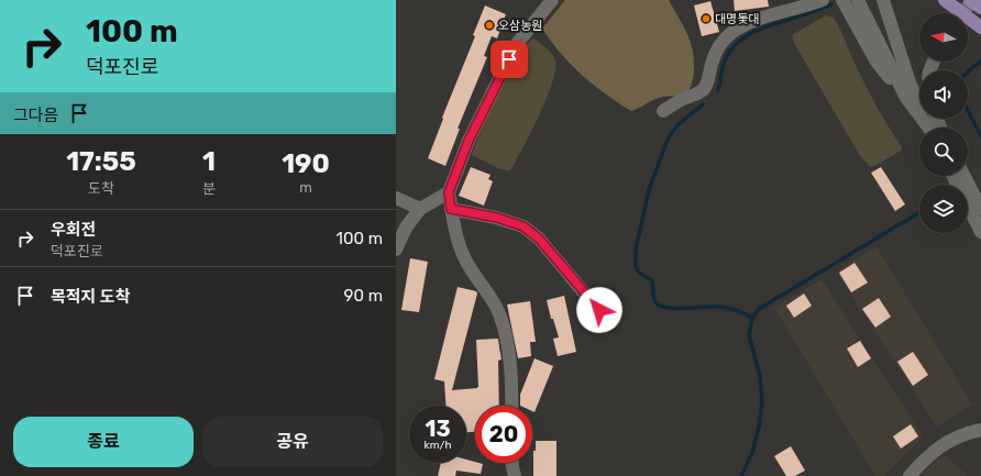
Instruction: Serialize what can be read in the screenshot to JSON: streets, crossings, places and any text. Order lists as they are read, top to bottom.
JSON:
{
  "places": ["대명돛대", "오삼농원"],
  "north": "left",
  "page": {
    "turn": ["100 m", "덕포진로"],
    "then": "그다음",
    "eta": [
      "17:55",
      "도착",
      "1",
      "분",
      "190",
      "m"
    ],
    "list": [
      {
        "name": "우회전",
        "note": "덕포진로",
        "value": "100 m"
      },
      {
        "name": "목적지 도착",
        "value": "90 m"
      }
    ],
    "speed": "13 km/h",
    "limit": "20",
    "buttons": ["종료", "공유"]
  }
}
